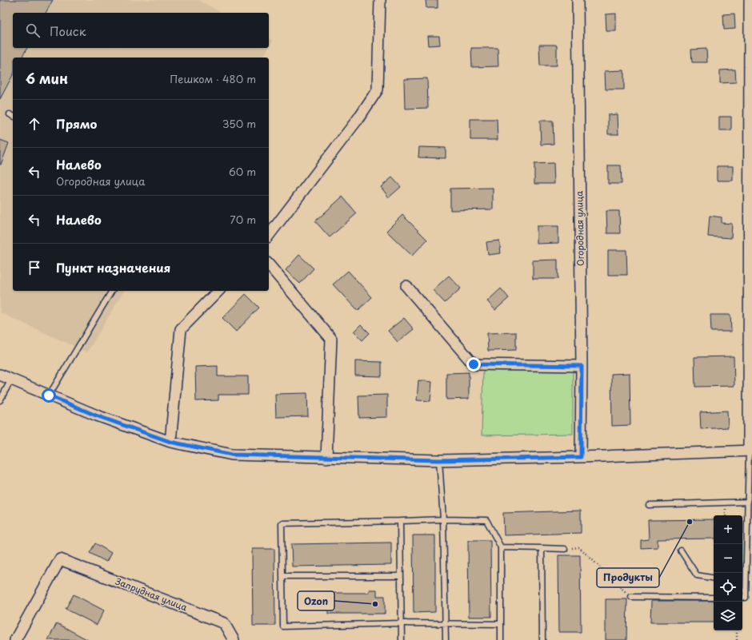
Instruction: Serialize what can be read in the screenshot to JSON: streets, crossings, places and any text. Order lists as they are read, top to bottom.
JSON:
{
  "streets": {
    "street": ["Огородная улица", "Запрудная улица"]
  },
  "places": ["Продукты", "Ozon"],
  "page": {
    "search": "Поиск",
    "heading": ["6 мин", "Пешком · 480 m"],
    "list": [
      ["Прямо", "350 m"],
      ["Налево", "Огородная улица", "60 m"],
      ["Налево", "70 m"],
      "Пункт назначения"
    ],
    "map_buttons": ["+", "−"]
  }
}
